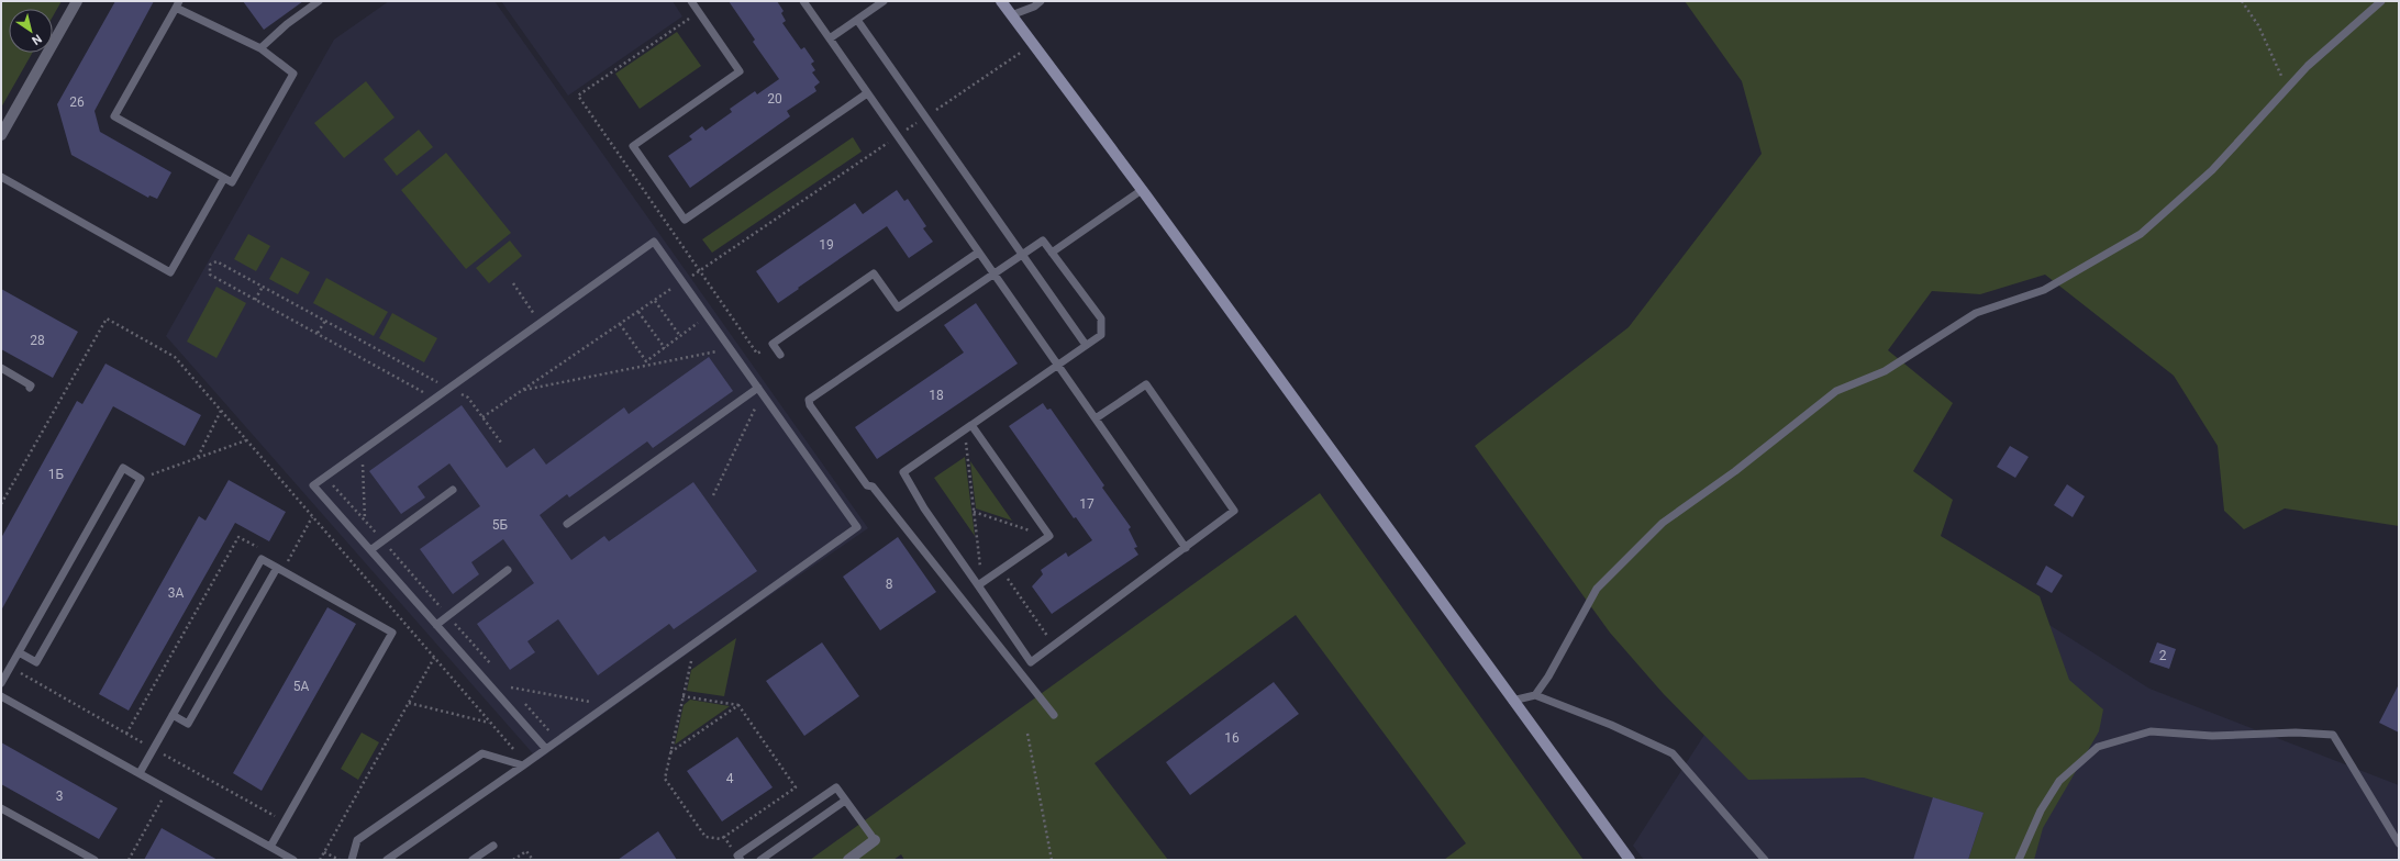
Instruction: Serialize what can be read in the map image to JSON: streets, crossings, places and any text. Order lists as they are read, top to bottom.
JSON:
{
  "house_numbers": [
    "20",
    "26",
    "19",
    "28",
    "18",
    "1Б",
    "17",
    "5Б",
    "8",
    "3А",
    "2",
    "5А",
    "16",
    "4",
    "3"
  ],
  "north": "bottom right"
}
